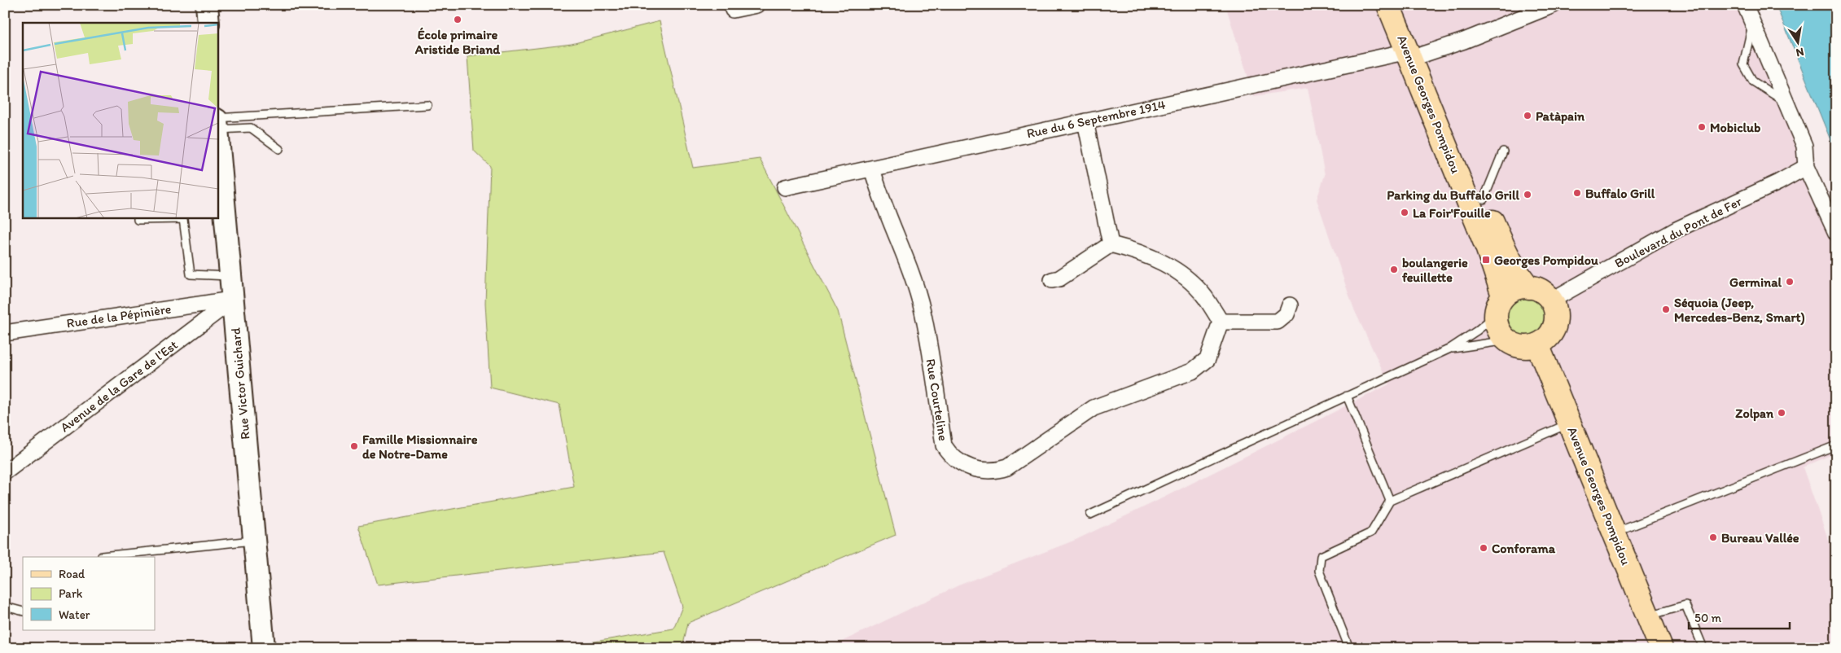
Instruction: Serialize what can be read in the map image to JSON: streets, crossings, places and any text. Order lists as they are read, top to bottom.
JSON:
{
  "streets": {
    "main road": ["Avenue Georges Pompidou", "Rue Victor Guichard"],
    "street": [
      "Rue du 6 Septembre 1914",
      "Boulevard du Pont de Fer",
      "Rue de la Pépinière",
      "Avenue de la Gare de l'Est",
      "Rue Courteline"
    ]
  },
  "crossings": [
    ["Avenue Georges Pompidou", "Rue du 6 Septembre 1914"],
    ["Avenue Georges Pompidou", "Boulevard du Pont de Fer"],
    ["Rue du 6 Septembre 1914", "Rue Courteline"],
    ["Rue de la Pépinière", "Rue Victor Guichard"],
    ["Rue de la Pépinière", "Avenue de la Gare de l'Est"],
    ["Rue Victor Guichard", "Avenue de la Gare de l'Est"]
  ],
  "places": {
    "other": [
      "École primaire Aristide Briand",
      "Patàpain",
      "Mobiclub",
      "Buffalo Grill",
      "Parking du Buffalo Grill",
      "La Foir'Fouille",
      "boulangerie feuillette",
      "Germinal",
      "Séquoia (Jeep, Mercedes-Benz, Smart)",
      "Zolpan",
      "Famille Missionnaire de Notre-Dame",
      "Bureau Vallée",
      "Conforama"
    ],
    "transit": ["Georges Pompidou"]
  },
  "legend": ["Road", "Park", "Water"],
  "scale_bar": "50 m",
  "north": "bottom"
}
